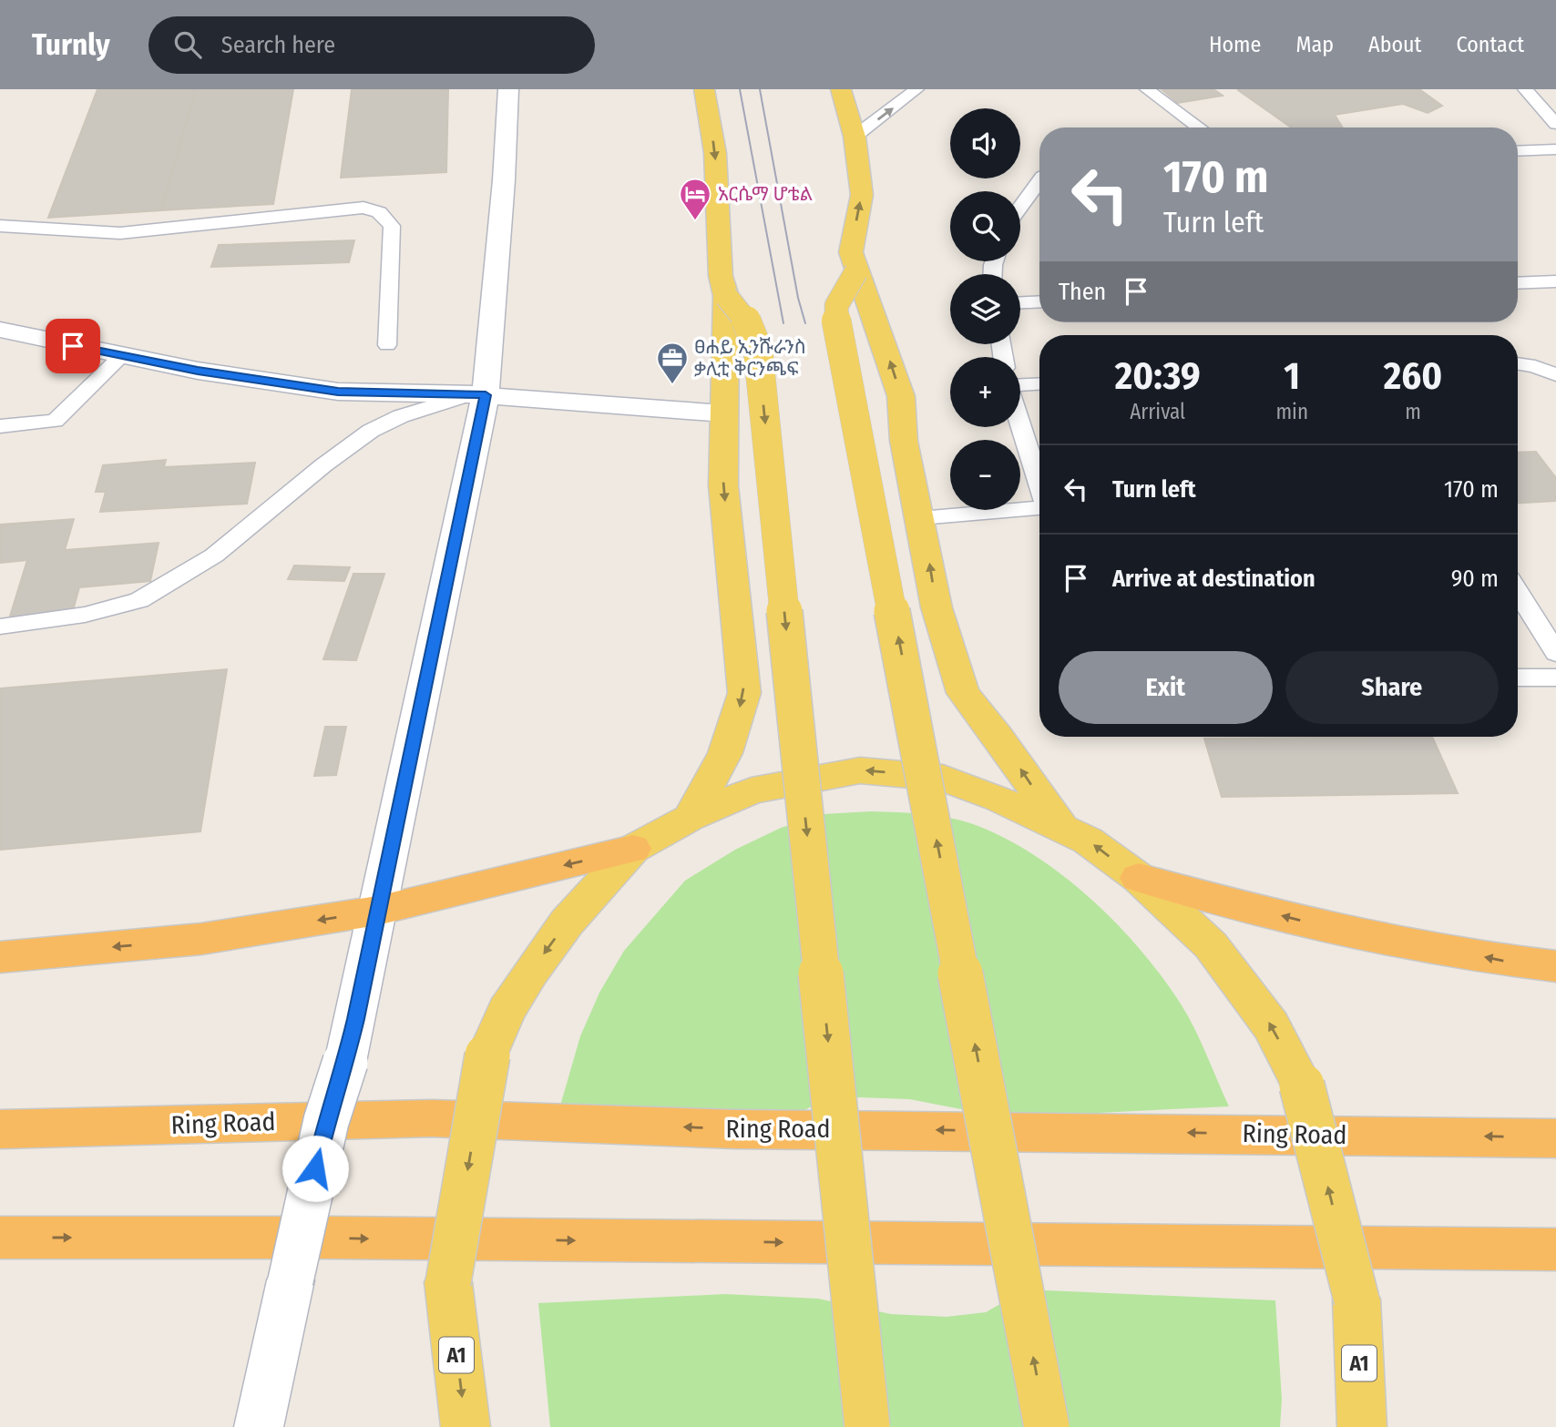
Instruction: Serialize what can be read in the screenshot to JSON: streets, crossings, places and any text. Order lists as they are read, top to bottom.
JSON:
{
  "streets": {
    "highway": ["Ring Road"],
    "main road": ["A1"]
  },
  "places": {
    "hotel": ["አርሴማ ሆቴል"],
    "office": ["ፀሐይ ኢንሹራንስ ቃሊቲ ቅርንጫፍ"]
  },
  "page": {
    "header": "Turnly",
    "search": "Search here",
    "nav": [
      "Home",
      "Map",
      "About",
      "Contact"
    ],
    "map_buttons": ["+", "−"],
    "turn": ["170 m", "Turn left"],
    "then": "Then",
    "eta": [
      "20:39",
      "Arrival",
      "1",
      "min",
      "260",
      "m"
    ],
    "list": [
      {
        "name": "Turn left",
        "value": "170 m"
      },
      {
        "name": "Arrive at destination",
        "value": "90 m"
      }
    ],
    "buttons": ["Exit", "Share"]
  }
}
